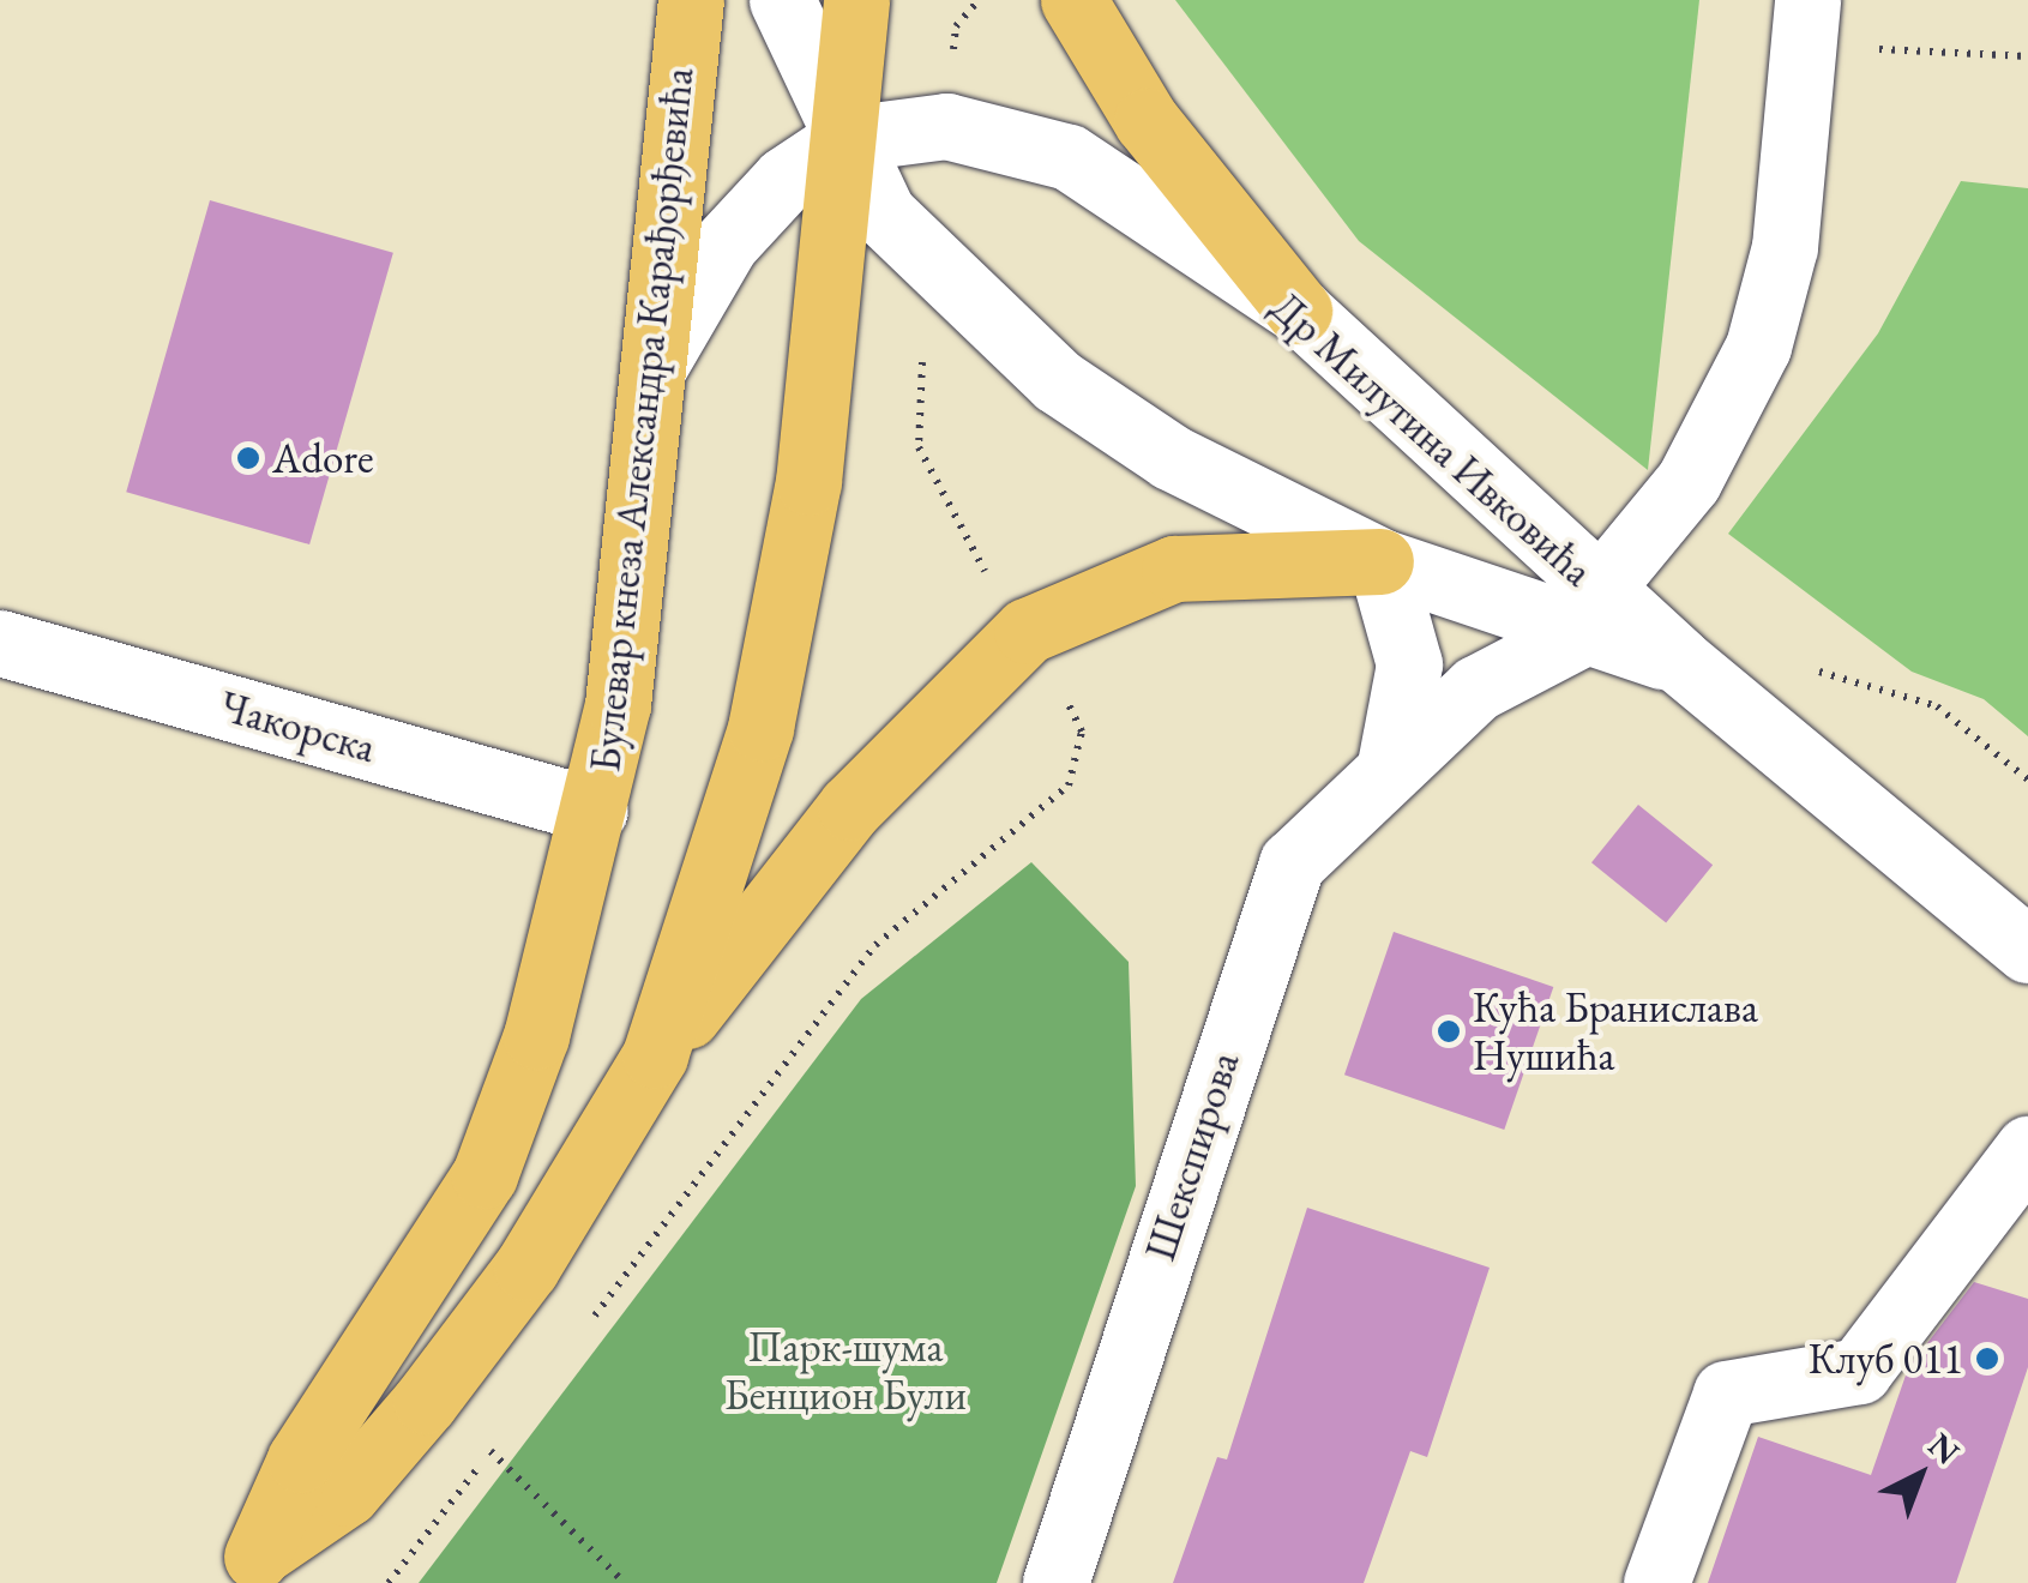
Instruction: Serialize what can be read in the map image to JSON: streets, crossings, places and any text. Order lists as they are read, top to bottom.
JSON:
{
  "streets": {
    "main road": ["Булевар кнеза Александра Карађорђевића"],
    "street": ["Др Милутина Ивковића", "Чакорска", "Шекспирова"]
  },
  "crossings": [
    ["Булевар кнеза Александра Карађорђевића", "Др Милутина Ивковића"],
    ["Булевар кнеза Александра Карађорђевића", "Чакорска"],
    ["Др Милутина Ивковића", "Шекспирова"]
  ],
  "parks": ["Парк-шума Бенцион Були"],
  "places": ["Adore", "Кућа Бранислава Нушића", "Клуб 011"],
  "north": "top right"
}
